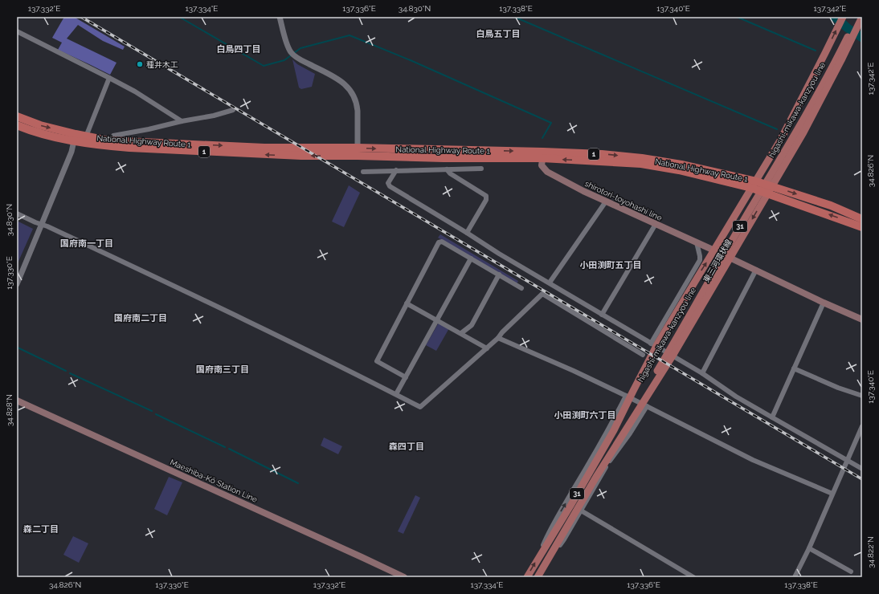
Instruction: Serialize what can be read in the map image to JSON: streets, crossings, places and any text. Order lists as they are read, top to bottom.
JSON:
{
  "streets": {
    "highway": ["National Highway Route 1", "1"],
    "main road": [
      "higashi-mikawa-kanzyou line",
      "shirotori-toyohashi line",
      "31",
      "東三河環状線",
      "Maeshiba-Kō Station Line"
    ]
  },
  "crossings": [
    ["higashi-mikawa-kanzyou line", "東三河環状線"],
    ["National Highway Route 1", "shirotori-toyohashi line"],
    ["National Highway Route 1", "東三河環状線"],
    ["shirotori-toyohashi line", "東三河環状線"]
  ],
  "districts": [
    "白鳥五丁目",
    "白鳥四丁目",
    "国府南一丁目",
    "小田渕町五丁目",
    "国府南二丁目",
    "国府南三丁目",
    "小田渕町六丁目",
    "森四丁目",
    "森二丁目"
  ],
  "places": ["種井木工"],
  "coordinates": [
    "137.332°E",
    "137.334°E",
    "137.336°E",
    "34.830°N",
    "137.338°E",
    "137.340°E",
    "137.342°E",
    "34.826°N",
    "137.330°E",
    "34.828°N",
    "34.822°N"
  ]
}
